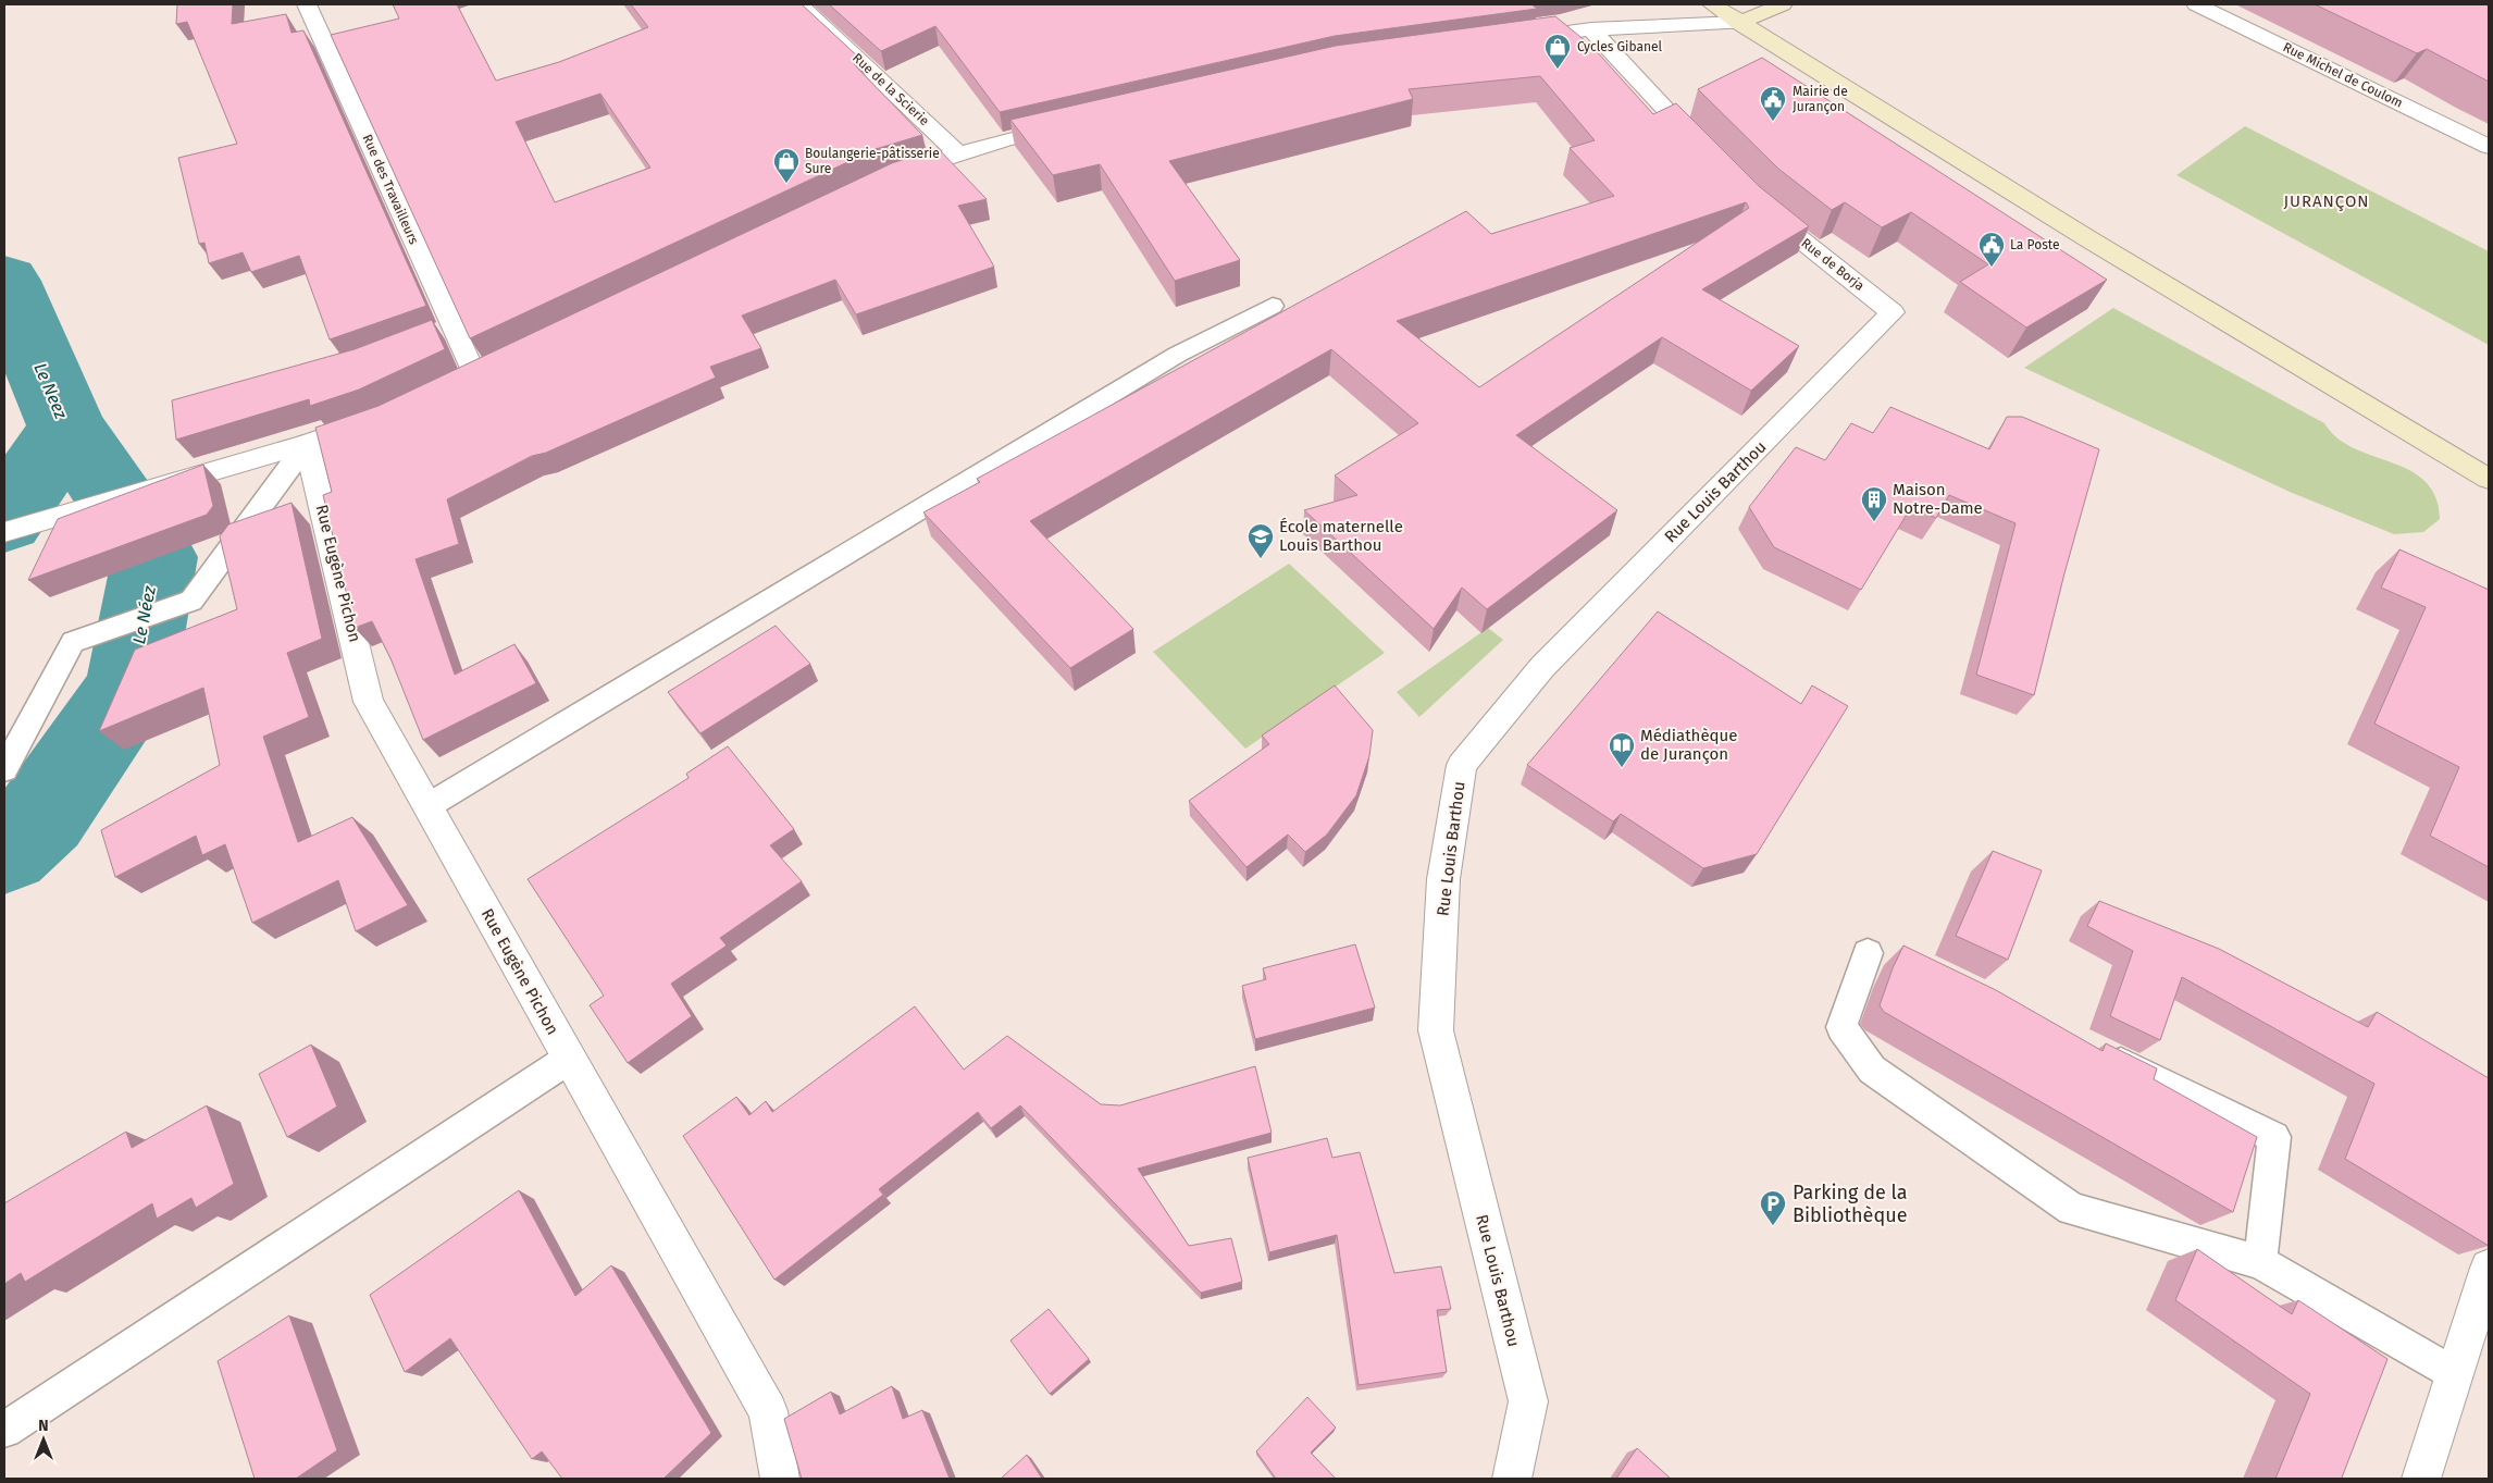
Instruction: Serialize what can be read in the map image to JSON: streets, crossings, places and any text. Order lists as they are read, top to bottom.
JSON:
{
  "streets": {
    "street": [
      "Rue Michel de Coulom",
      "Rue de la Scierie",
      "Rue des Travailleurs",
      "Rue de Borja",
      "Rue Louis Barthou",
      "Rue Eugène Pichon"
    ]
  },
  "crossings": [
    ["Rue de Borja", "Rue Louis Barthou"]
  ],
  "districts": ["JURANÇON"],
  "water": ["Le Neez", "Le Néez"],
  "places": {
    "shop": ["Cycles Gibanel", "Boulangerie-pâtisserie Sure"],
    "public building": ["Mairie de Jurançon", "La Poste"],
    "building": ["Maison Notre-Dame"],
    "school or university": ["École maternelle Louis Barthou"],
    "library": ["Médiathèque de Jurançon"],
    "parking": ["Parking de la Bibliothèque"]
  },
  "north": "top"
}
